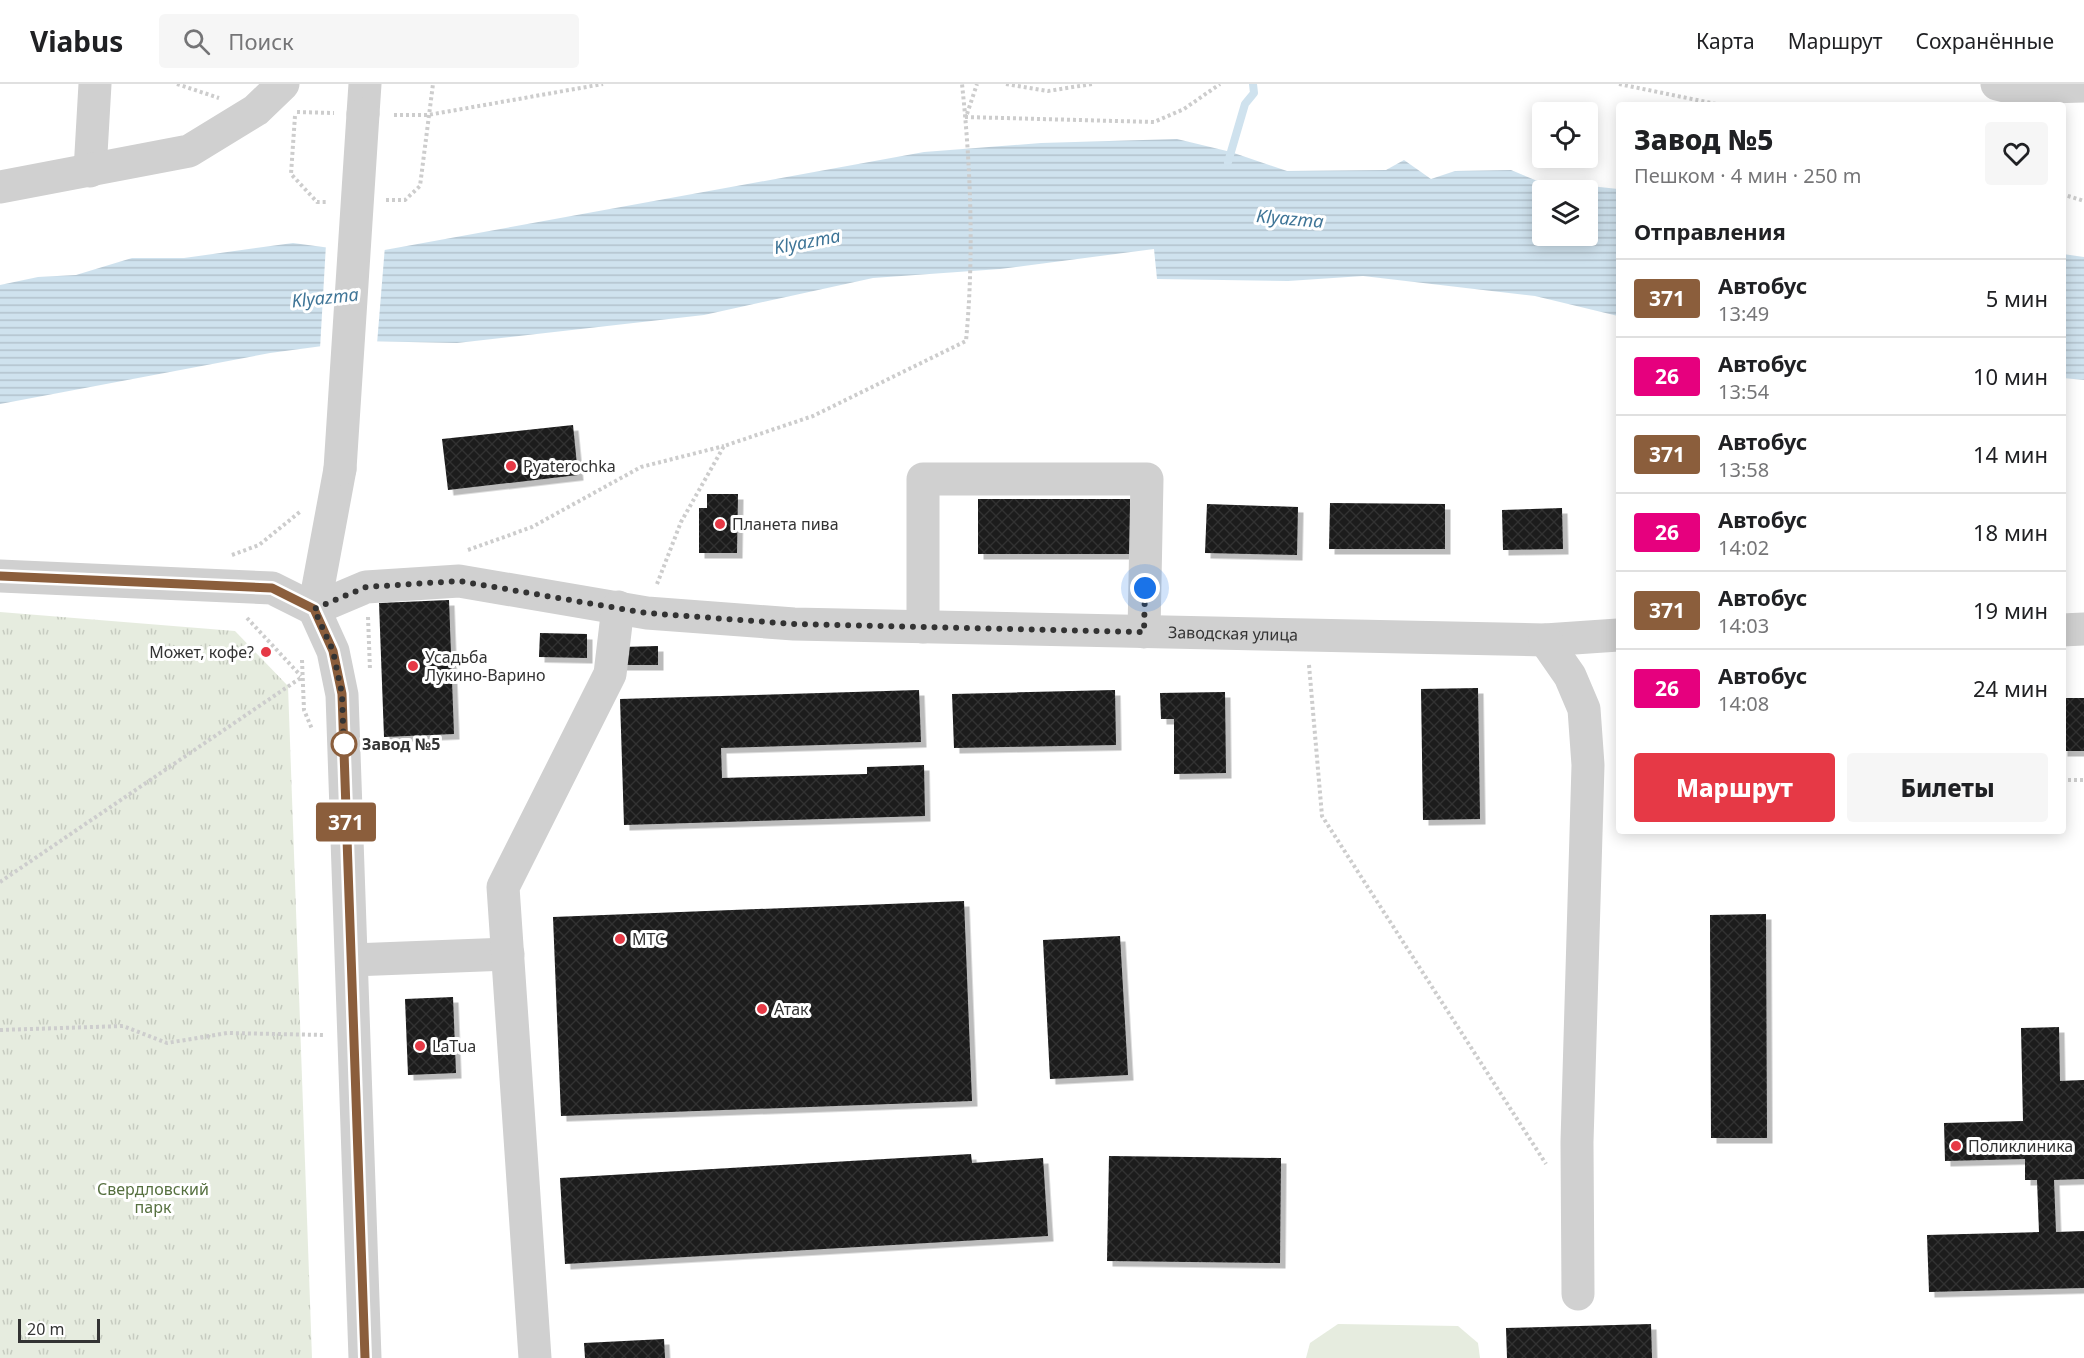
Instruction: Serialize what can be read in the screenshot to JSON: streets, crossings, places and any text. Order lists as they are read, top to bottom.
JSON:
{
  "streets": {
    "street": ["Заводская улица"]
  },
  "water": ["Klyazma"],
  "parks": ["Свердловский парк"],
  "places": [
    "Pyaterochka",
    "Планета пива",
    "Может, кофе?",
    "Усадьба Лукино-Варино",
    "Завод №5",
    "МТС",
    "Атак",
    "LaTua",
    "Поликлиника"
  ],
  "lines": ["bus line 371"],
  "scale_bar": "20 m",
  "page": {
    "header": "Viabus",
    "search": "Поиск",
    "nav": ["Карта", "Маршрут", "Сохранённые"],
    "on_map": "371",
    "heading": [
      ["Завод №5", "Пешком · 4 мин · 250 m"],
      "Отправления"
    ],
    "list": [
      {
        "mark": "371",
        "name": "Автобус",
        "note": "13:49",
        "value": "5 мин"
      },
      {
        "mark": "26",
        "name": "Автобус",
        "note": "13:54",
        "value": "10 мин"
      },
      {
        "mark": "371",
        "name": "Автобус",
        "note": "13:58",
        "value": "14 мин"
      },
      {
        "mark": "26",
        "name": "Автобус",
        "note": "14:02",
        "value": "18 мин"
      },
      {
        "mark": "371",
        "name": "Автобус",
        "note": "14:03",
        "value": "19 мин"
      },
      {
        "mark": "26",
        "name": "Автобус",
        "note": "14:08",
        "value": "24 мин"
      }
    ],
    "buttons": ["Маршрут", "Билеты"],
    "scale": "20 m"
  }
}
